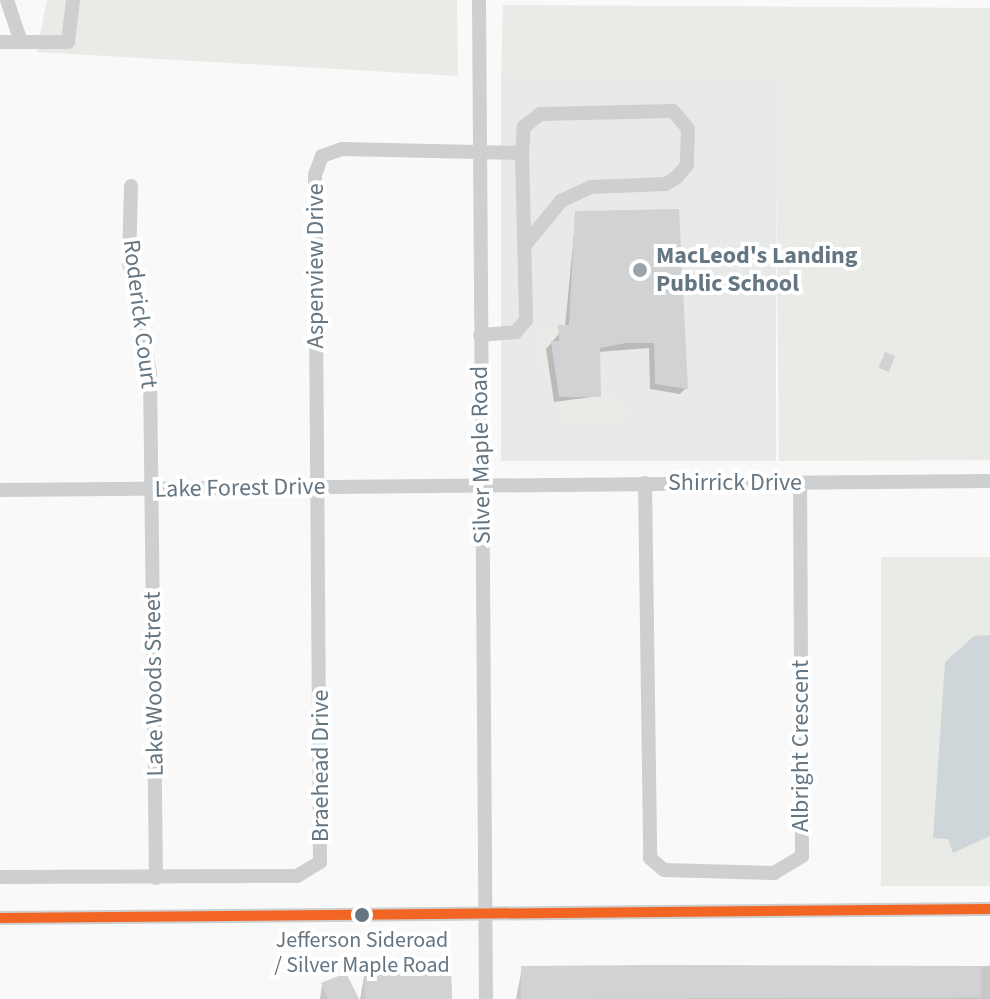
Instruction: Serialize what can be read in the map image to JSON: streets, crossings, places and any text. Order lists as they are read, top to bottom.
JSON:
{
  "streets": {
    "street": [
      "Aspenview Drive",
      "Roderick Court",
      "Silver Maple Road",
      "Shirrick Drive",
      "Lake Forest Drive",
      "Lake Woods Street",
      "Albright Crescent",
      "Braehead Drive"
    ]
  },
  "crossings": [
    ["Aspenview Drive", "Silver Maple Road"],
    ["Aspenview Drive", "Lake Forest Drive"],
    ["Aspenview Drive", "Braehead Drive"],
    ["Roderick Court", "Lake Forest Drive"],
    ["Roderick Court", "Lake Woods Street"],
    ["Silver Maple Road", "Shirrick Drive"],
    ["Silver Maple Road", "Lake Forest Drive"],
    ["Shirrick Drive", "Lake Forest Drive"],
    ["Shirrick Drive", "Albright Crescent"],
    ["Lake Forest Drive", "Lake Woods Street"],
    ["Lake Forest Drive", "Braehead Drive"],
    ["Lake Woods Street", "Braehead Drive"]
  ],
  "places": ["MacLeod's Landing Public School", "Jefferson Sideroad / Silver Maple Road"]
}
